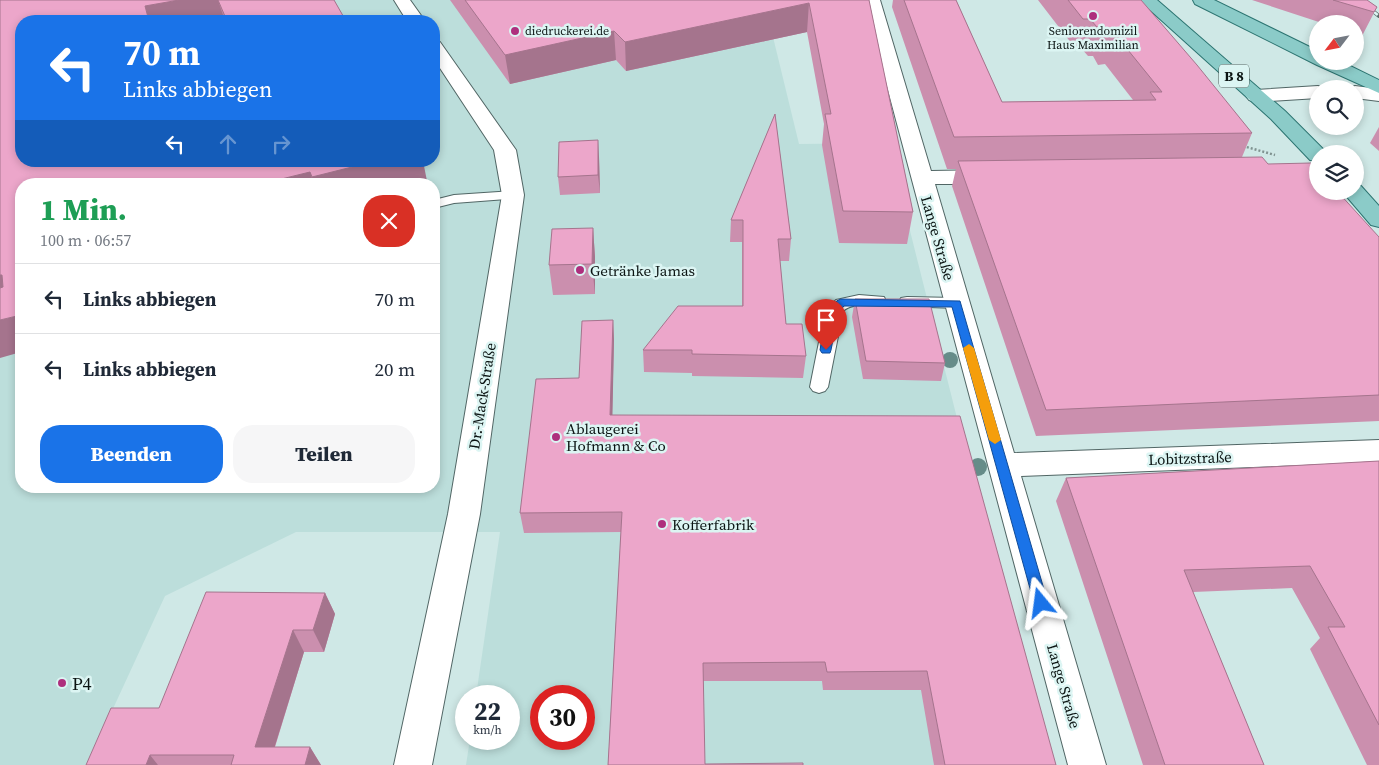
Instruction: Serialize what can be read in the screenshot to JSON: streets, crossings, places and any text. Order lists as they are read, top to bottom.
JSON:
{
  "streets": {
    "main road": ["B 8"],
    "street": ["Lange Straße", "Dr.-Mack-Straße", "Lobitzstraße"]
  },
  "crossings": [
    ["Lange Straße", "Lobitzstraße"]
  ],
  "places": [
    "Seniorendomizil Haus Maximilian",
    "diedruckerei.de",
    "Getränke Jamas",
    "Ablaugerei Hofmann & Co",
    "Kofferfabrik",
    "P4"
  ],
  "north": "bottom left",
  "page": {
    "turn": ["70 m", "Links abbiegen"],
    "heading": ["1 Min.", "100 m · 06:57"],
    "list": [
      {
        "name": "Links abbiegen",
        "value": "70 m"
      },
      {
        "name": "Links abbiegen",
        "value": "20 m"
      }
    ],
    "buttons": ["Beenden", "Teilen"],
    "speed": "22 km/h",
    "limit": "30"
  }
}
